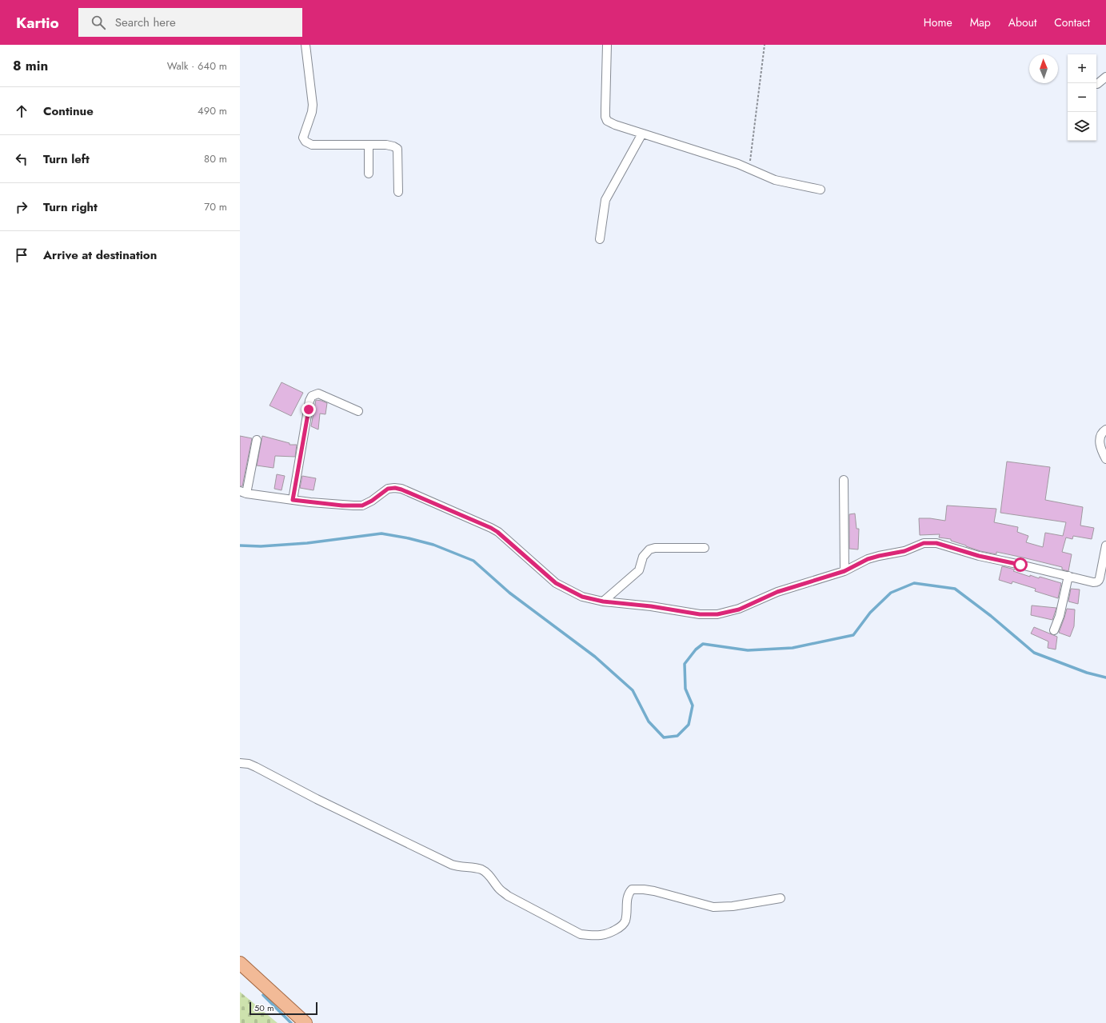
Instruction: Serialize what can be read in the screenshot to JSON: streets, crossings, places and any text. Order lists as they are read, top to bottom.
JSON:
{
  "scale_bar": "50 m",
  "north": "top",
  "page": {
    "header": "Kartio",
    "search": "Search here",
    "nav": [
      "Home",
      "Map",
      "About",
      "Contact"
    ],
    "heading": ["8 min", "Walk · 640 m"],
    "map_buttons": ["+", "−"],
    "list": [
      ["Continue", "490 m"],
      ["Turn left", "80 m"],
      ["Turn right", "70 m"],
      "Arrive at destination"
    ],
    "scale": "50 m"
  }
}
